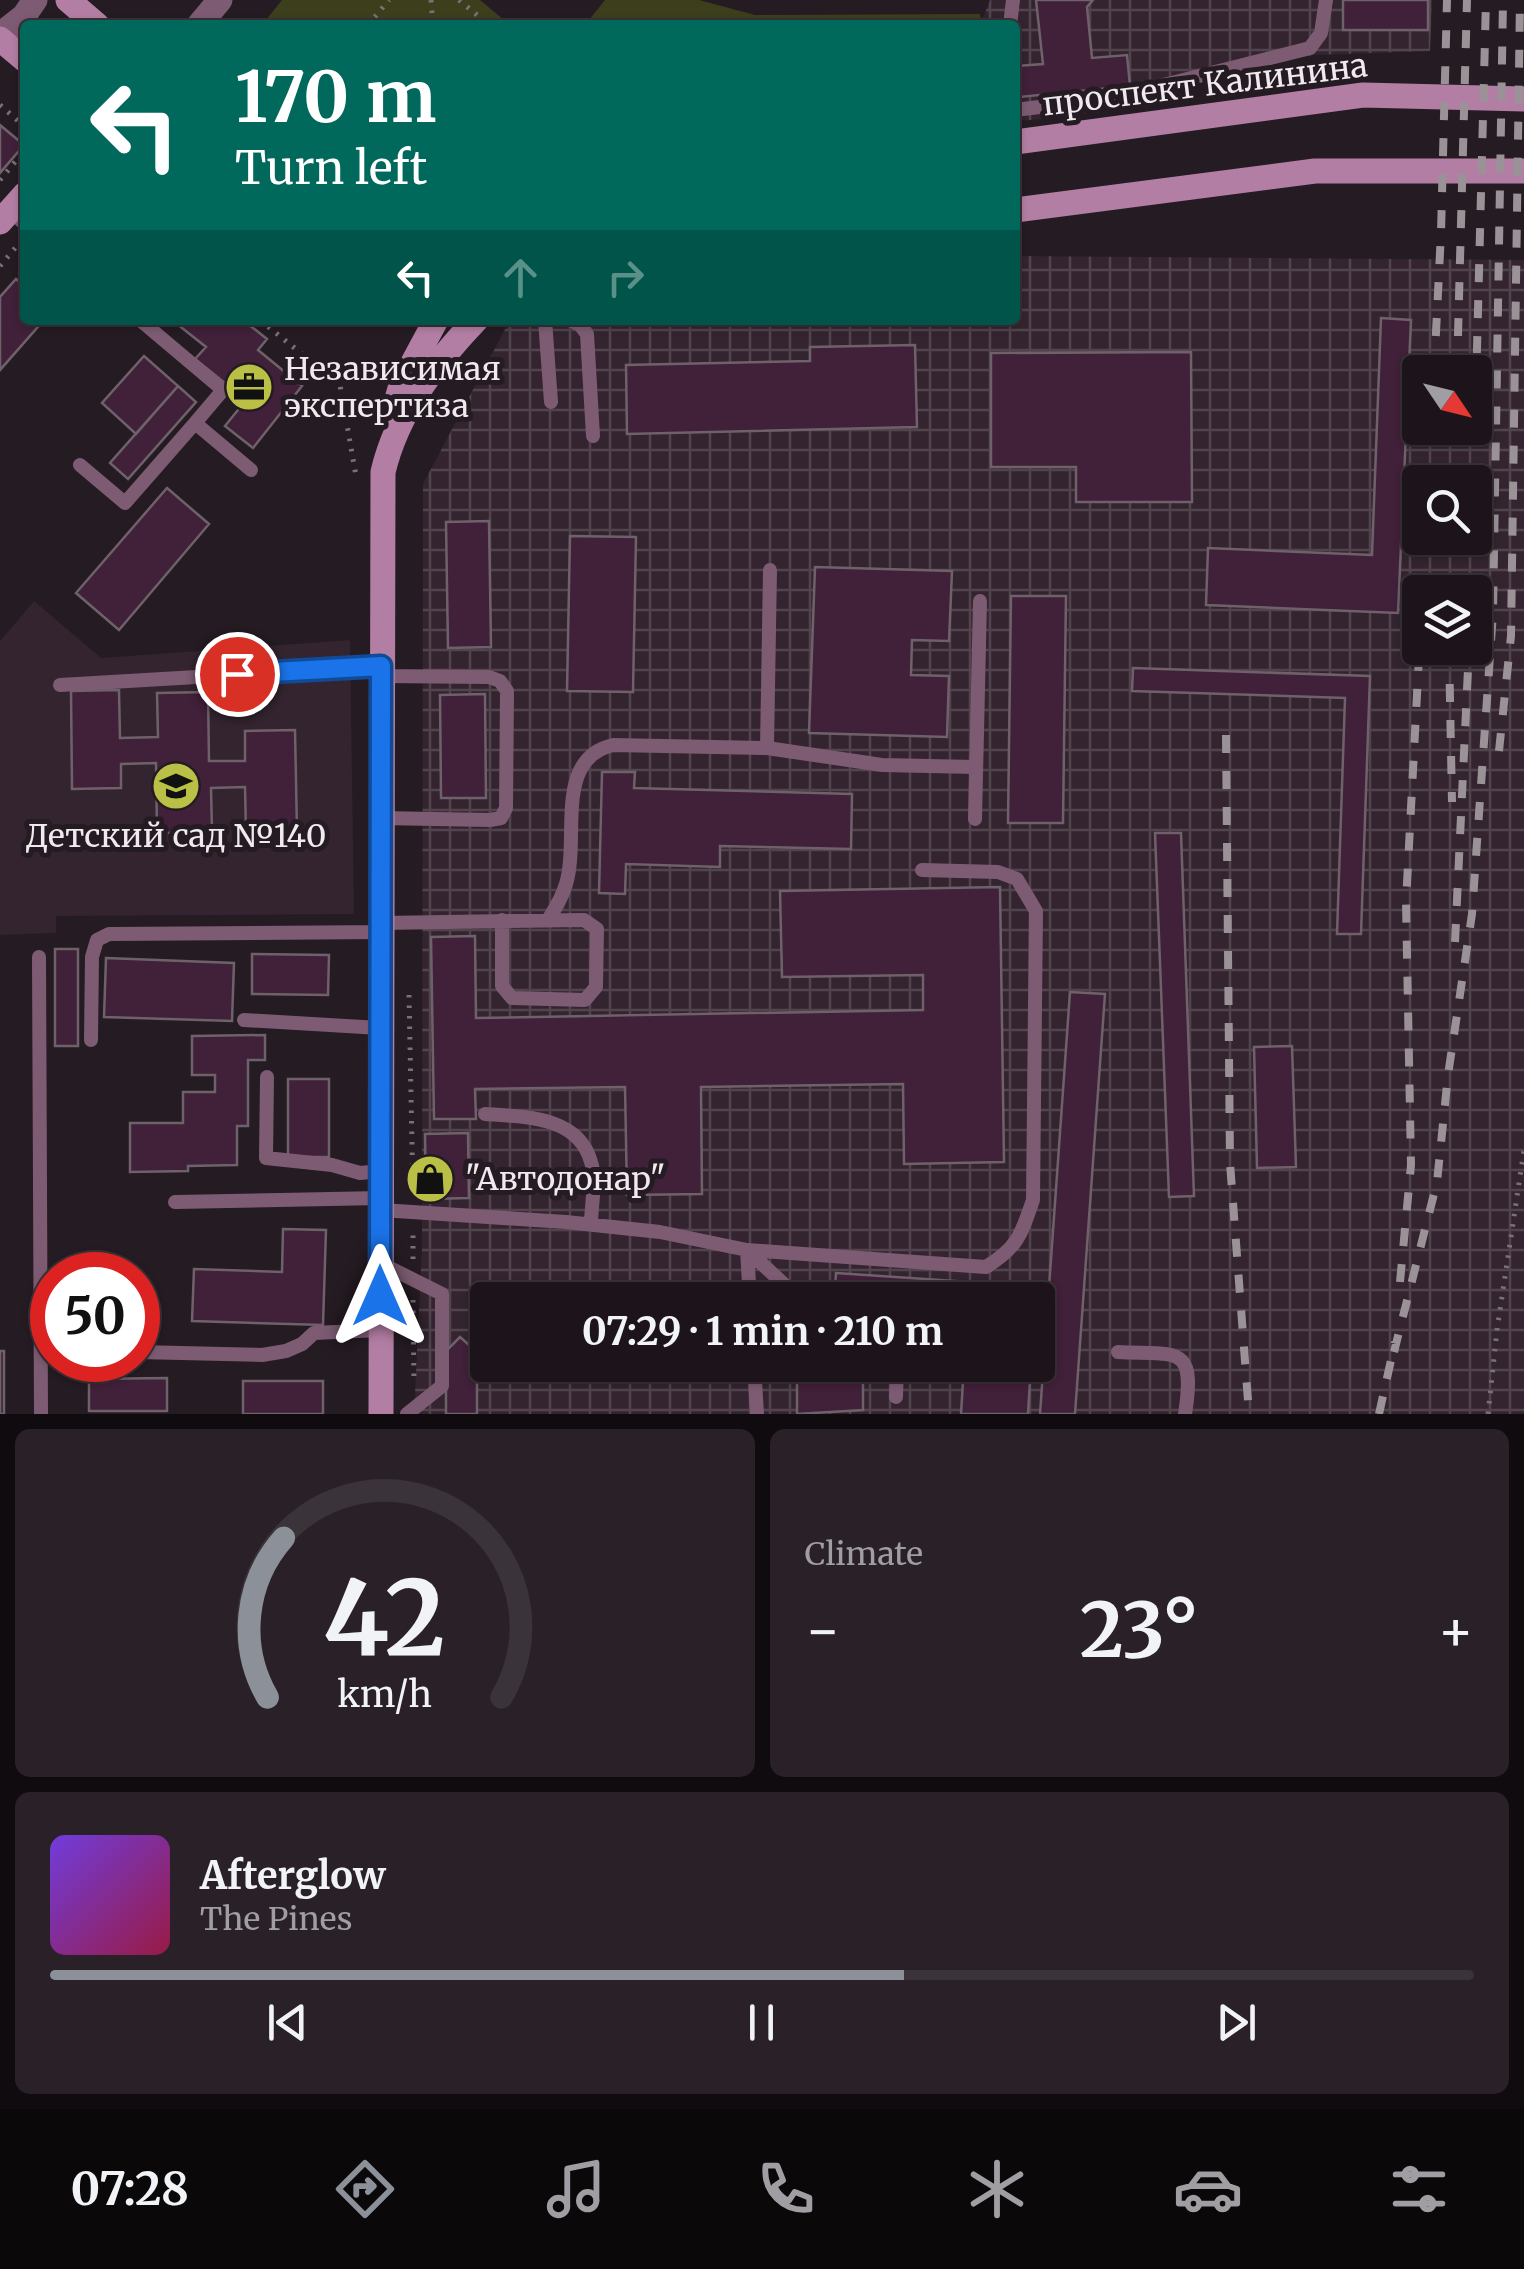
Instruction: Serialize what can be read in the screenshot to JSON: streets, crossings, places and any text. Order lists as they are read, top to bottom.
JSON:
{
  "streets": {
    "main road": ["проспект Калинина"]
  },
  "places": {
    "office": ["Независимая экспертиза"],
    "school or university": ["Детский сад №140"],
    "shop": ["\"Автодонар\""]
  },
  "north": "bottom right",
  "page": {
    "turn": ["170 m", "Turn left"],
    "limit": "50",
    "trip": "07:29 · 1 min · 210 m",
    "tile": "Climate",
    "heat": ["−", "23°", "+"],
    "song": ["Afterglow", "The Pines"],
    "tabs": "07:28",
    "gauge": ["42", "km/h"]
  }
}
